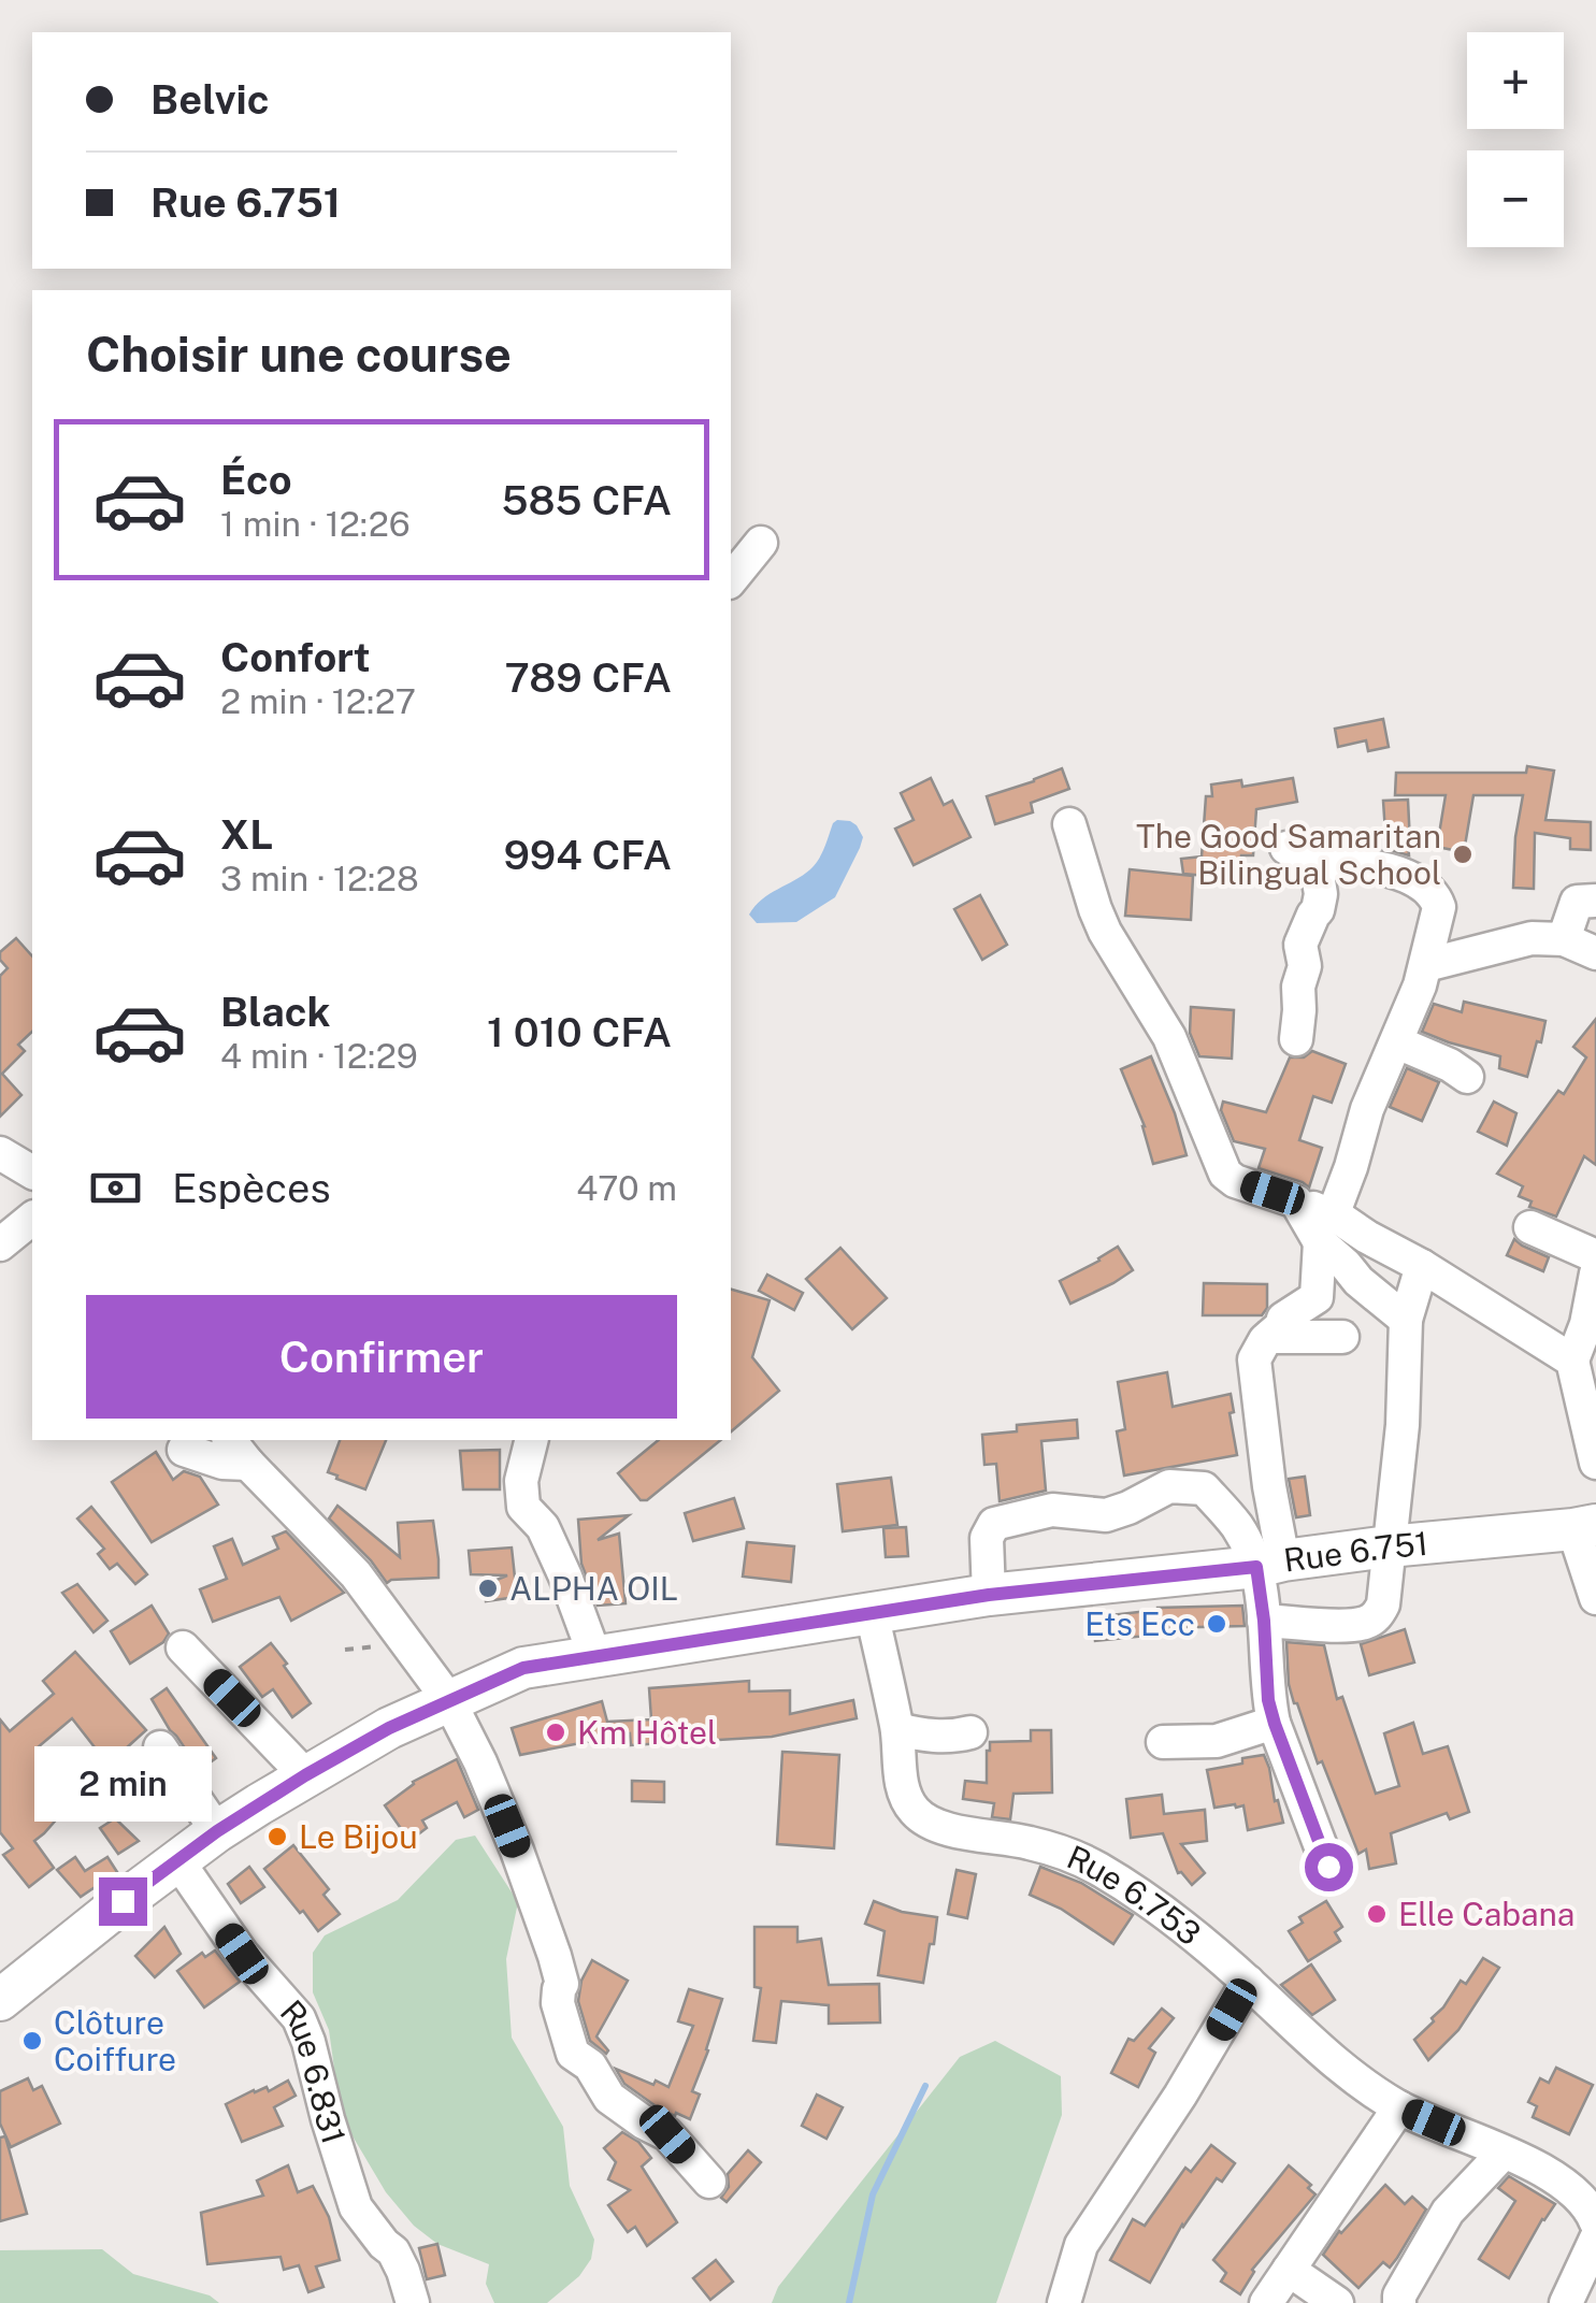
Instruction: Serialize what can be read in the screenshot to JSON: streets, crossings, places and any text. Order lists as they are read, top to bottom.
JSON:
{
  "streets": {
    "main road": ["Rue 6.751"],
    "street": ["Rue 6.753", "Rue 6.831"]
  },
  "crossings": [
    ["Rue 6.751", "Rue 6.753"],
    ["Rue 6.751", "Rue 6.831"]
  ],
  "places": [
    "The Good Samaritan Bilingual School",
    "ALPHA OIL",
    "Ets Ecc",
    "Km Hôtel",
    "Le Bijou",
    "Elle Cabana",
    "Clôture Coiffure"
  ],
  "page": {
    "map_buttons": ["+", "−"],
    "banner": ["Belvic", "Rue 6.751"],
    "heading": "Choisir une course",
    "list": [
      {
        "name": "Éco",
        "note": "1 min · 12:26",
        "value": "585 CFA"
      },
      {
        "name": "Confort",
        "note": "2 min · 12:27",
        "value": "789 CFA"
      },
      {
        "name": "XL",
        "note": "3 min · 12:28",
        "value": "994 CFA"
      },
      {
        "name": "Black",
        "note": "4 min · 12:29",
        "value": "1 010 CFA"
      }
    ],
    "pay": ["Espèces", "470 m"],
    "buttons": "Confirmer",
    "bubble": "2 min"
  }
}
